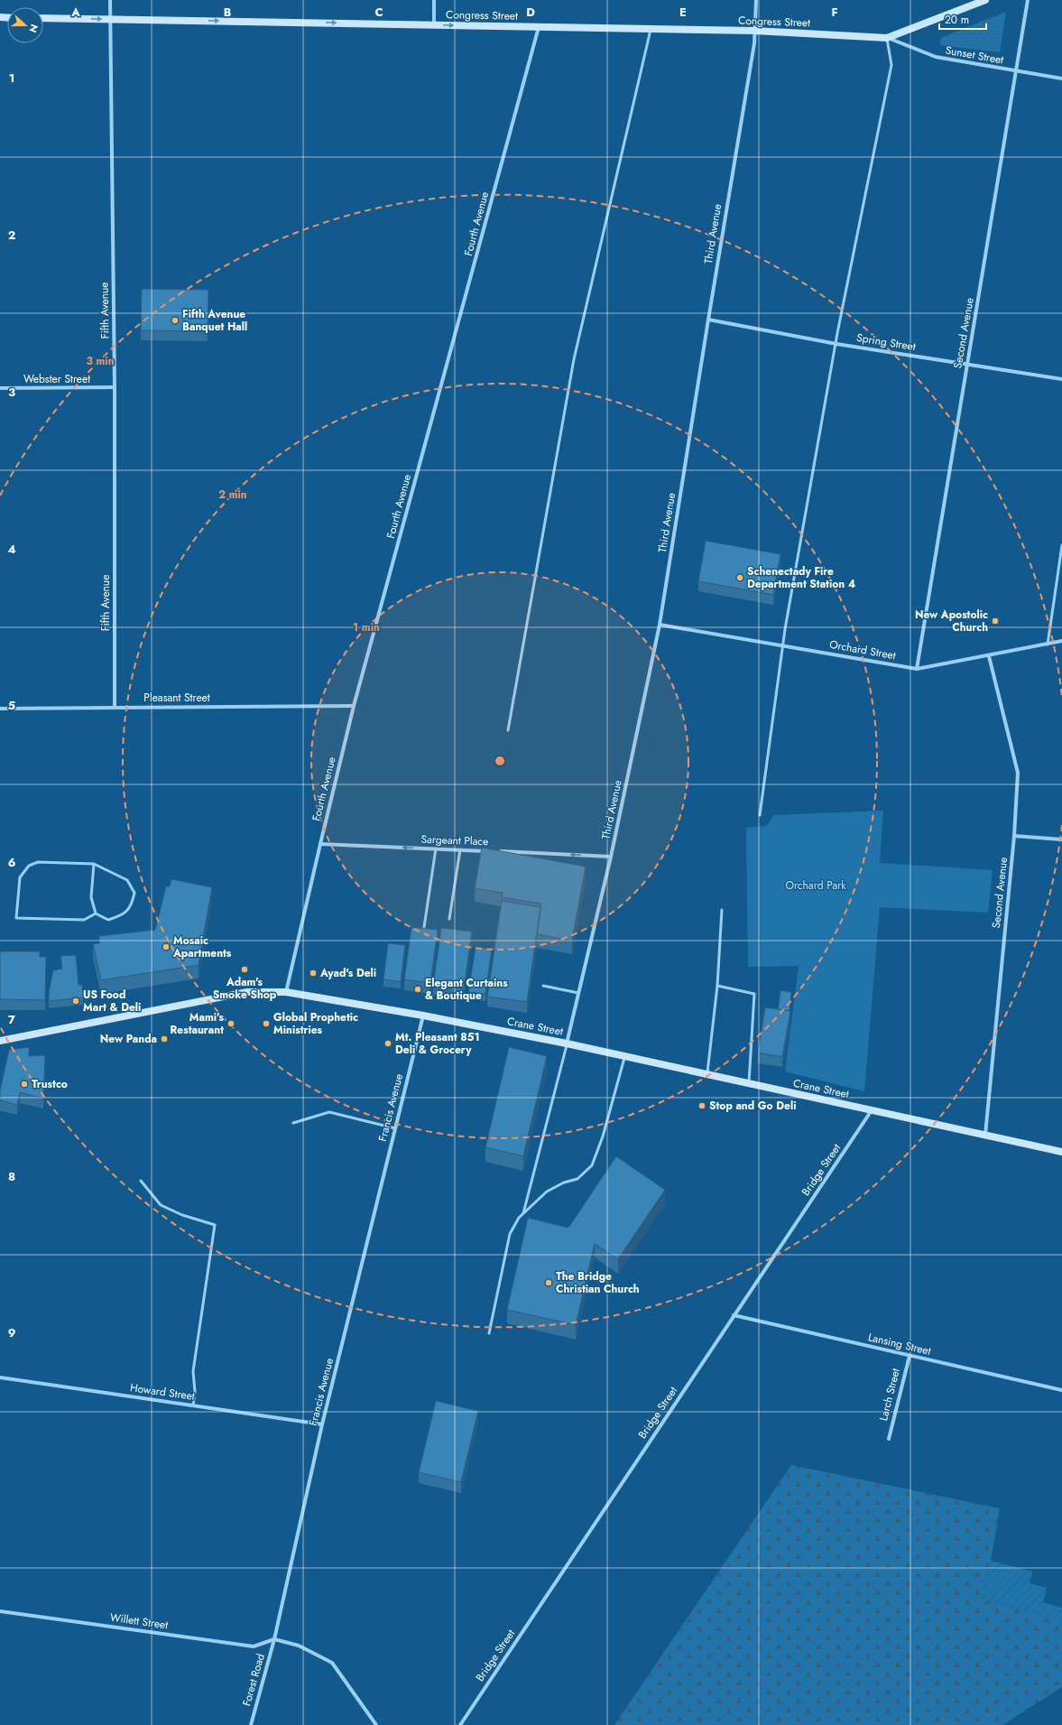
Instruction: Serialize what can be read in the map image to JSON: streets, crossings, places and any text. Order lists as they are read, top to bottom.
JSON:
{
  "streets": {
    "street": [
      "Congress Street",
      "Sunset Street",
      "Fourth Avenue",
      "Third Avenue",
      "Fifth Avenue",
      "Second Avenue",
      "Spring Street",
      "Webster Street",
      "Orchard Street",
      "Pleasant Street",
      "Sargeant Place",
      "Crane Street",
      "Francis Avenue",
      "Bridge Street",
      "Lansing Street",
      "Howard Street",
      "Larch Street",
      "Willett Street",
      "Forest Road"
    ]
  },
  "crossings": [
    ["Congress Street", "Sunset Street"],
    ["Congress Street", "Fourth Avenue"],
    ["Congress Street", "Third Avenue"],
    ["Congress Street", "Fifth Avenue"],
    ["Sunset Street", "Second Avenue"],
    ["Fourth Avenue", "Pleasant Street"],
    ["Fourth Avenue", "Sargeant Place"],
    ["Fourth Avenue", "Crane Street"],
    ["Third Avenue", "Spring Street"],
    ["Third Avenue", "Orchard Street"],
    ["Third Avenue", "Sargeant Place"],
    ["Third Avenue", "Crane Street"],
    ["Fifth Avenue", "Webster Street"],
    ["Fifth Avenue", "Pleasant Street"],
    ["Second Avenue", "Spring Street"],
    ["Second Avenue", "Orchard Street"],
    ["Second Avenue", "Crane Street"],
    ["Crane Street", "Francis Avenue"],
    ["Crane Street", "Bridge Street"],
    ["Francis Avenue", "Howard Street"],
    ["Francis Avenue", "Willett Street"],
    ["Francis Avenue", "Forest Road"],
    ["Bridge Street", "Lansing Street"],
    ["Lansing Street", "Larch Street"],
    ["Willett Street", "Forest Road"]
  ],
  "one_way": ["Congress Street", "Sargeant Place"],
  "parks": ["Orchard Park"],
  "places": [
    "Fifth Avenue Banquet Hall",
    "Schenectady Fire Department Station 4",
    "New Apostolic Church",
    "Mosaic Apartments",
    "Adam's Smoke Shop",
    "Ayad's Deli",
    "Elegant Curtains & Boutique",
    "US Food Mart & Deli",
    "Mami's Restaurant",
    "Global Prophetic Ministries",
    "New Panda",
    "Mt. Pleasant 851 Deli & Grocery",
    "Trustco",
    "Stop and Go Deli",
    "The Bridge Christian Church"
  ],
  "scale_bar": "20 m",
  "north": "right",
  "grid": {
    "columns": [
      "A",
      "B",
      "C",
      "D",
      "E",
      "F"
    ],
    "rows": [
      "1",
      "2",
      "3",
      "4",
      "5",
      "6",
      "7",
      "8",
      "9"
    ]
  },
  "rings": ["3 min", "2 min", "1 min"]
}
